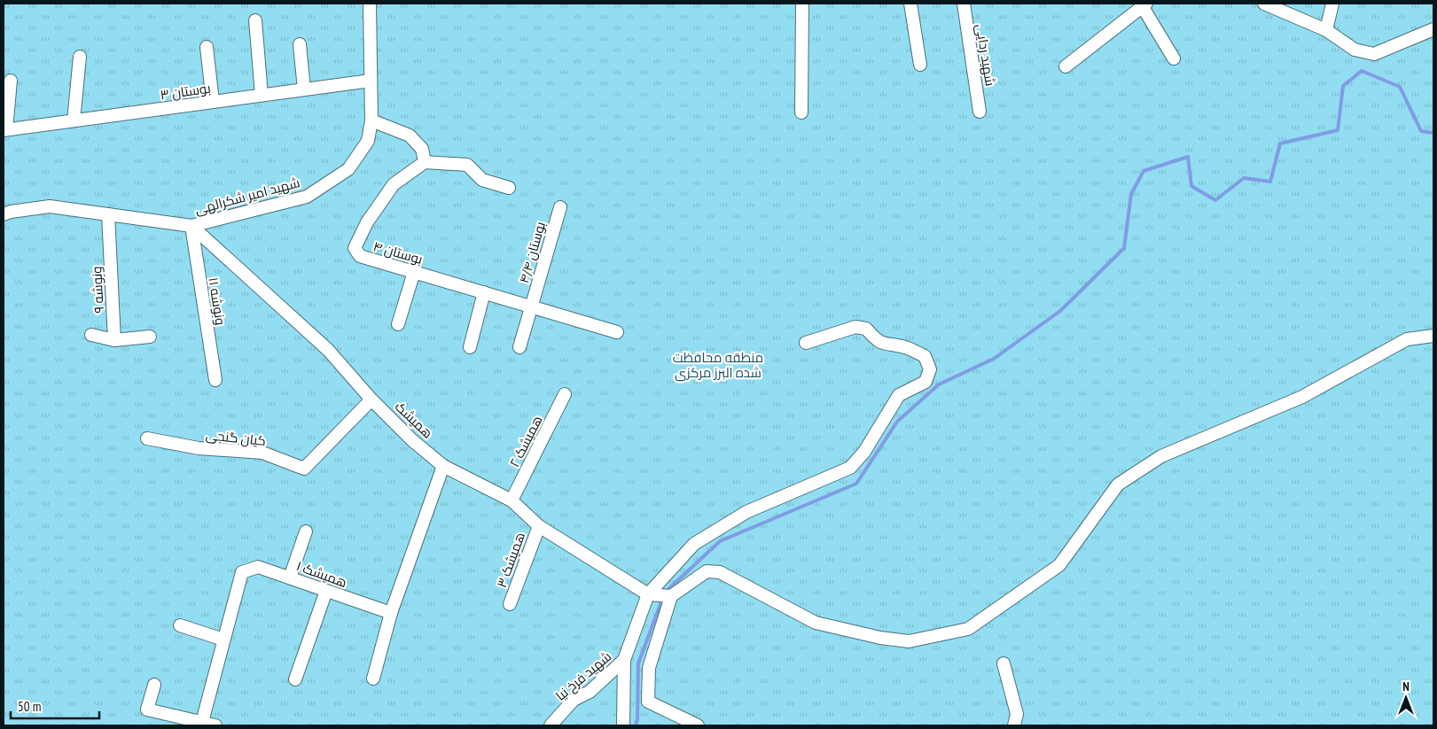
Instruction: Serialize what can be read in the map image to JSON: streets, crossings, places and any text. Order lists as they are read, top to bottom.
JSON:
{
  "streets": {
    "street": [
      "شهید ردایی",
      "بوستان ۳",
      "شهید امیر شکرالهی",
      "بوستان ۴",
      "بوستان ۴/۴",
      "ونوشه ۹",
      "ونوشه ۱۱",
      "همیشک",
      "کیان گنجی",
      "همیشک ۲",
      "همیشک ۳",
      "همیشک ۱",
      "شهید فرخ نیا"
    ]
  },
  "crossings": [
    ["بوستان ۳", "شهید امیر شکرالهی"],
    ["شهید امیر شکرالهی", "ونوشه ۹"],
    ["شهید امیر شکرالهی", "ونوشه ۱۱"],
    ["شهید امیر شکرالهی", "همیشک"],
    ["بوستان ۴", "بوستان ۴/۴"],
    ["ونوشه ۱۱", "همیشک"],
    ["همیشک", "کیان گنجی"],
    ["همیشک", "همیشک ۲"],
    ["همیشک", "همیشک ۳"],
    ["همیشک", "شهید فرخ نیا"]
  ],
  "parks": ["منطقه محافظت شده البرز مرکزی"],
  "scale_bar": "50 m",
  "north": "top"
}
